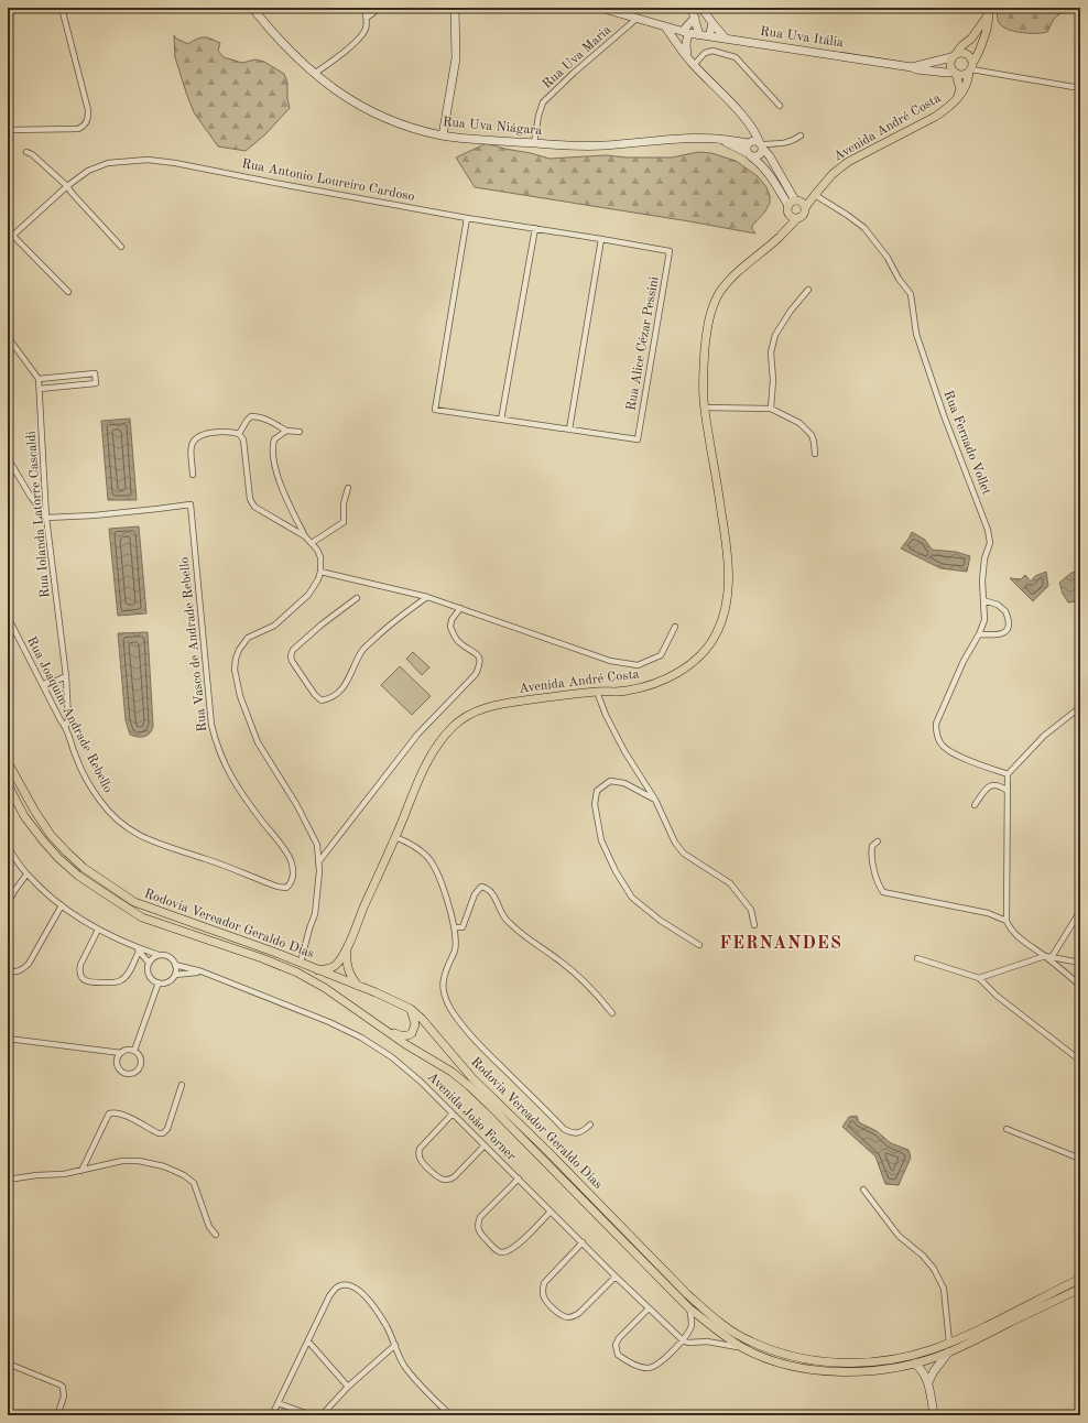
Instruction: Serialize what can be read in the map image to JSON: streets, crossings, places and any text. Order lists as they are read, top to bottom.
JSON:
{
  "streets": {
    "main road": ["Avenida André Costa", "Rodovia Vereador Geraldo Dias"],
    "street": [
      "Rua Uva Itália",
      "Rua Uva Maria",
      "Rua Uva Niágara",
      "Rua Antonio Loureiro Cardoso",
      "Rua Alice Cézar Pessini",
      "Rua Fernado Vollet",
      "Rua Iolanda Latorre Cascaldi",
      "Rua Vasco de Andrade Rebello",
      "Rua Joaquim Andrade Rebello",
      "Avenida João Forner"
    ]
  },
  "crossings": [
    ["Rua Uva Itália", "Rua Uva Maria"],
    ["Rua Uva Itália", "Avenida André Costa"],
    ["Rua Uva Maria", "Rua Uva Niágara"],
    ["Rua Uva Niágara", "Avenida André Costa"],
    ["Avenida André Costa", "Rua Fernado Vollet"],
    ["Avenida André Costa", "Rodovia Vereador Geraldo Dias"],
    ["Rua Antonio Loureiro Cardoso", "Rua Alice Cézar Pessini"],
    ["Rua Iolanda Latorre Cascaldi", "Rua Vasco de Andrade Rebello"],
    ["Rua Iolanda Latorre Cascaldi", "Rua Joaquim Andrade Rebello"],
    ["Rua Vasco de Andrade Rebello", "Rua Joaquim Andrade Rebello"]
  ],
  "districts": ["FERNANDES"]
}
